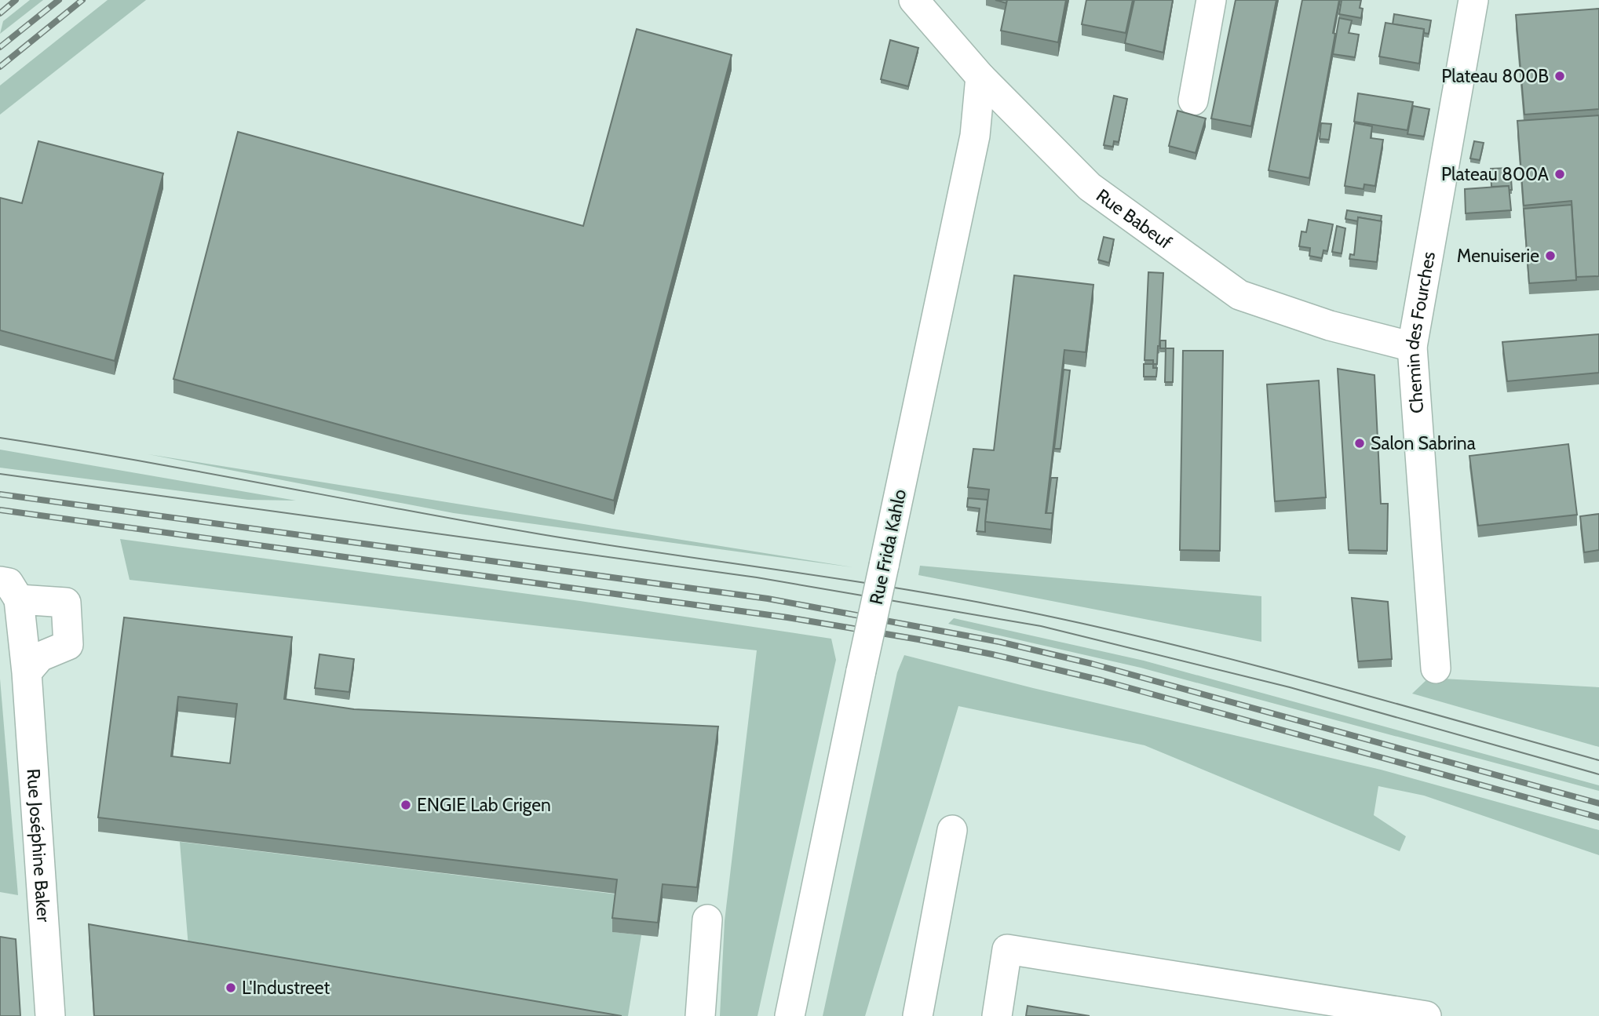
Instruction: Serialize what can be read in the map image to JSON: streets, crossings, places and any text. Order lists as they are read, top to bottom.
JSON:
{
  "streets": {
    "street": [
      "Rue Babeuf",
      "Chemin des Fourches",
      "Rue Frida Kahlo",
      "Rue Joséphine Baker"
    ]
  },
  "crossings": [
    ["Rue Babeuf", "Chemin des Fourches"],
    ["Rue Babeuf", "Rue Frida Kahlo"]
  ],
  "places": [
    "Plateau 800B",
    "Plateau 800A",
    "Menuiserie",
    "Salon Sabrina",
    "ENGIE Lab Crigen",
    "L'Industreet"
  ]
}
